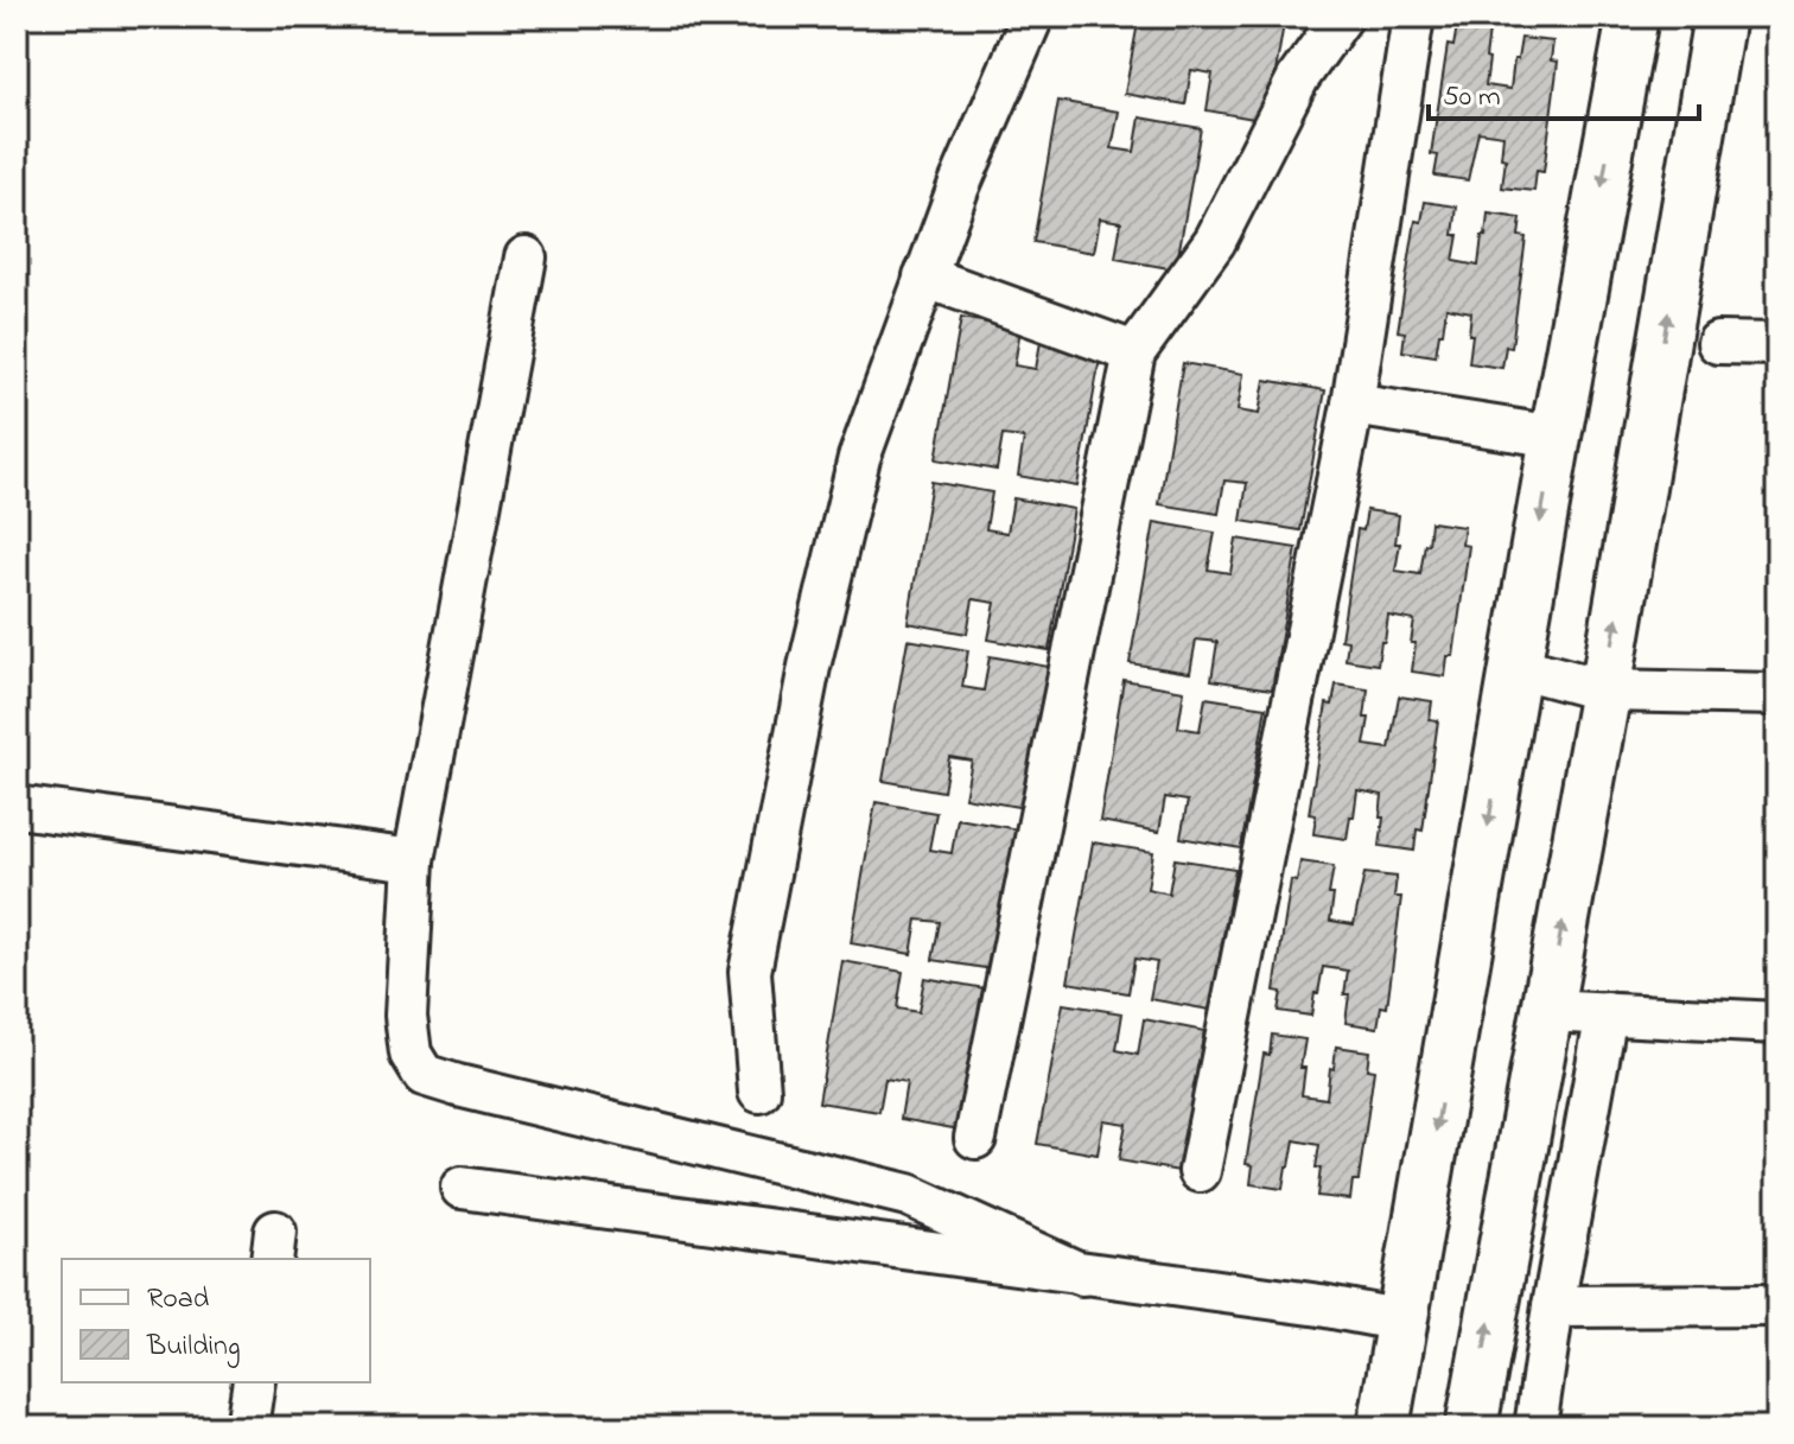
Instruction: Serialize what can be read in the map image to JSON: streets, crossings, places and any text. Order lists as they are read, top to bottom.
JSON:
{
  "legend": ["Road", "Building"],
  "scale_bar": "50 m"
}
